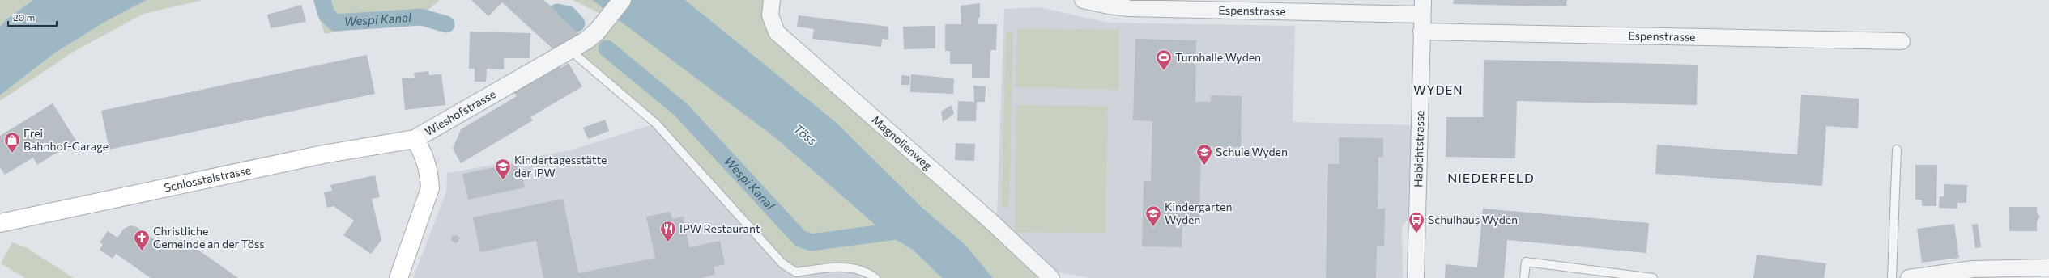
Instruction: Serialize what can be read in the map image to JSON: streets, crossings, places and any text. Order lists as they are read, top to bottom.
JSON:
{
  "streets": {
    "main road": ["Wieshofstrasse", "Schlosstalstrasse"],
    "street": ["Espenstrasse", "Magnolienweg", "Habichtstrasse"]
  },
  "crossings": [
    ["Espenstrasse", "Habichtstrasse"],
    ["Wieshofstrasse", "Schlosstalstrasse"]
  ],
  "districts": ["WYDEN", "NIEDERFELD"],
  "water": ["Wespi Kanal", "Töss"],
  "places": {
    "sports": ["Turnhalle Wyden"],
    "shop": ["Frei Bahnhof-Garage"],
    "school or university": ["Schule Wyden", "Kindertagesstätte der IPW", "Kindergarten Wyden"],
    "bus stop": ["Schulhaus Wyden"],
    "restaurant": ["IPW Restaurant"],
    "church": ["Christliche Gemeinde an der Töss"]
  },
  "scale_bar": "20 m"
}
